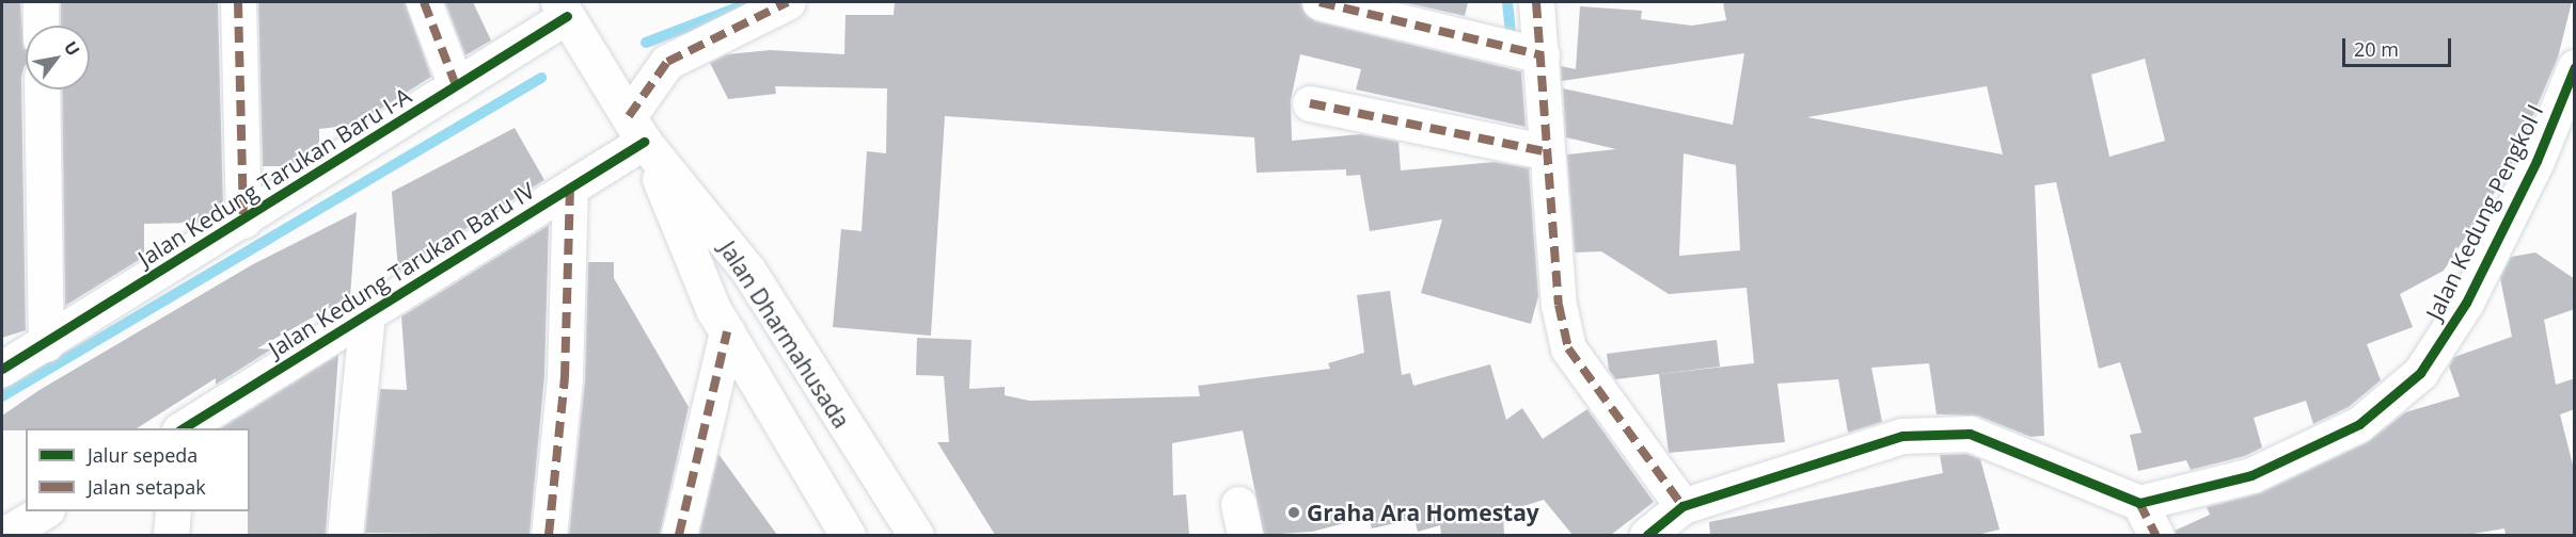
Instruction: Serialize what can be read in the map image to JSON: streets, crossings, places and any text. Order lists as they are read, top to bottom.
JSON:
{
  "streets": {
    "street": [
      "Jalan Kedung Tarukan Baru I-A",
      "Jalan Kedung Pengkol I",
      "Jalan Kedung Tarukan Baru IV",
      "Jalan Dharmahusada"
    ]
  },
  "crossings": [
    ["Jalan Kedung Tarukan Baru I-A", "Jalan Dharmahusada"],
    ["Jalan Kedung Tarukan Baru IV", "Jalan Dharmahusada"]
  ],
  "places": ["Graha Ara Homestay"],
  "legend": ["Jalur sepeda", "Jalan setapak"],
  "scale_bar": "20 m",
  "north": "top right"
}
